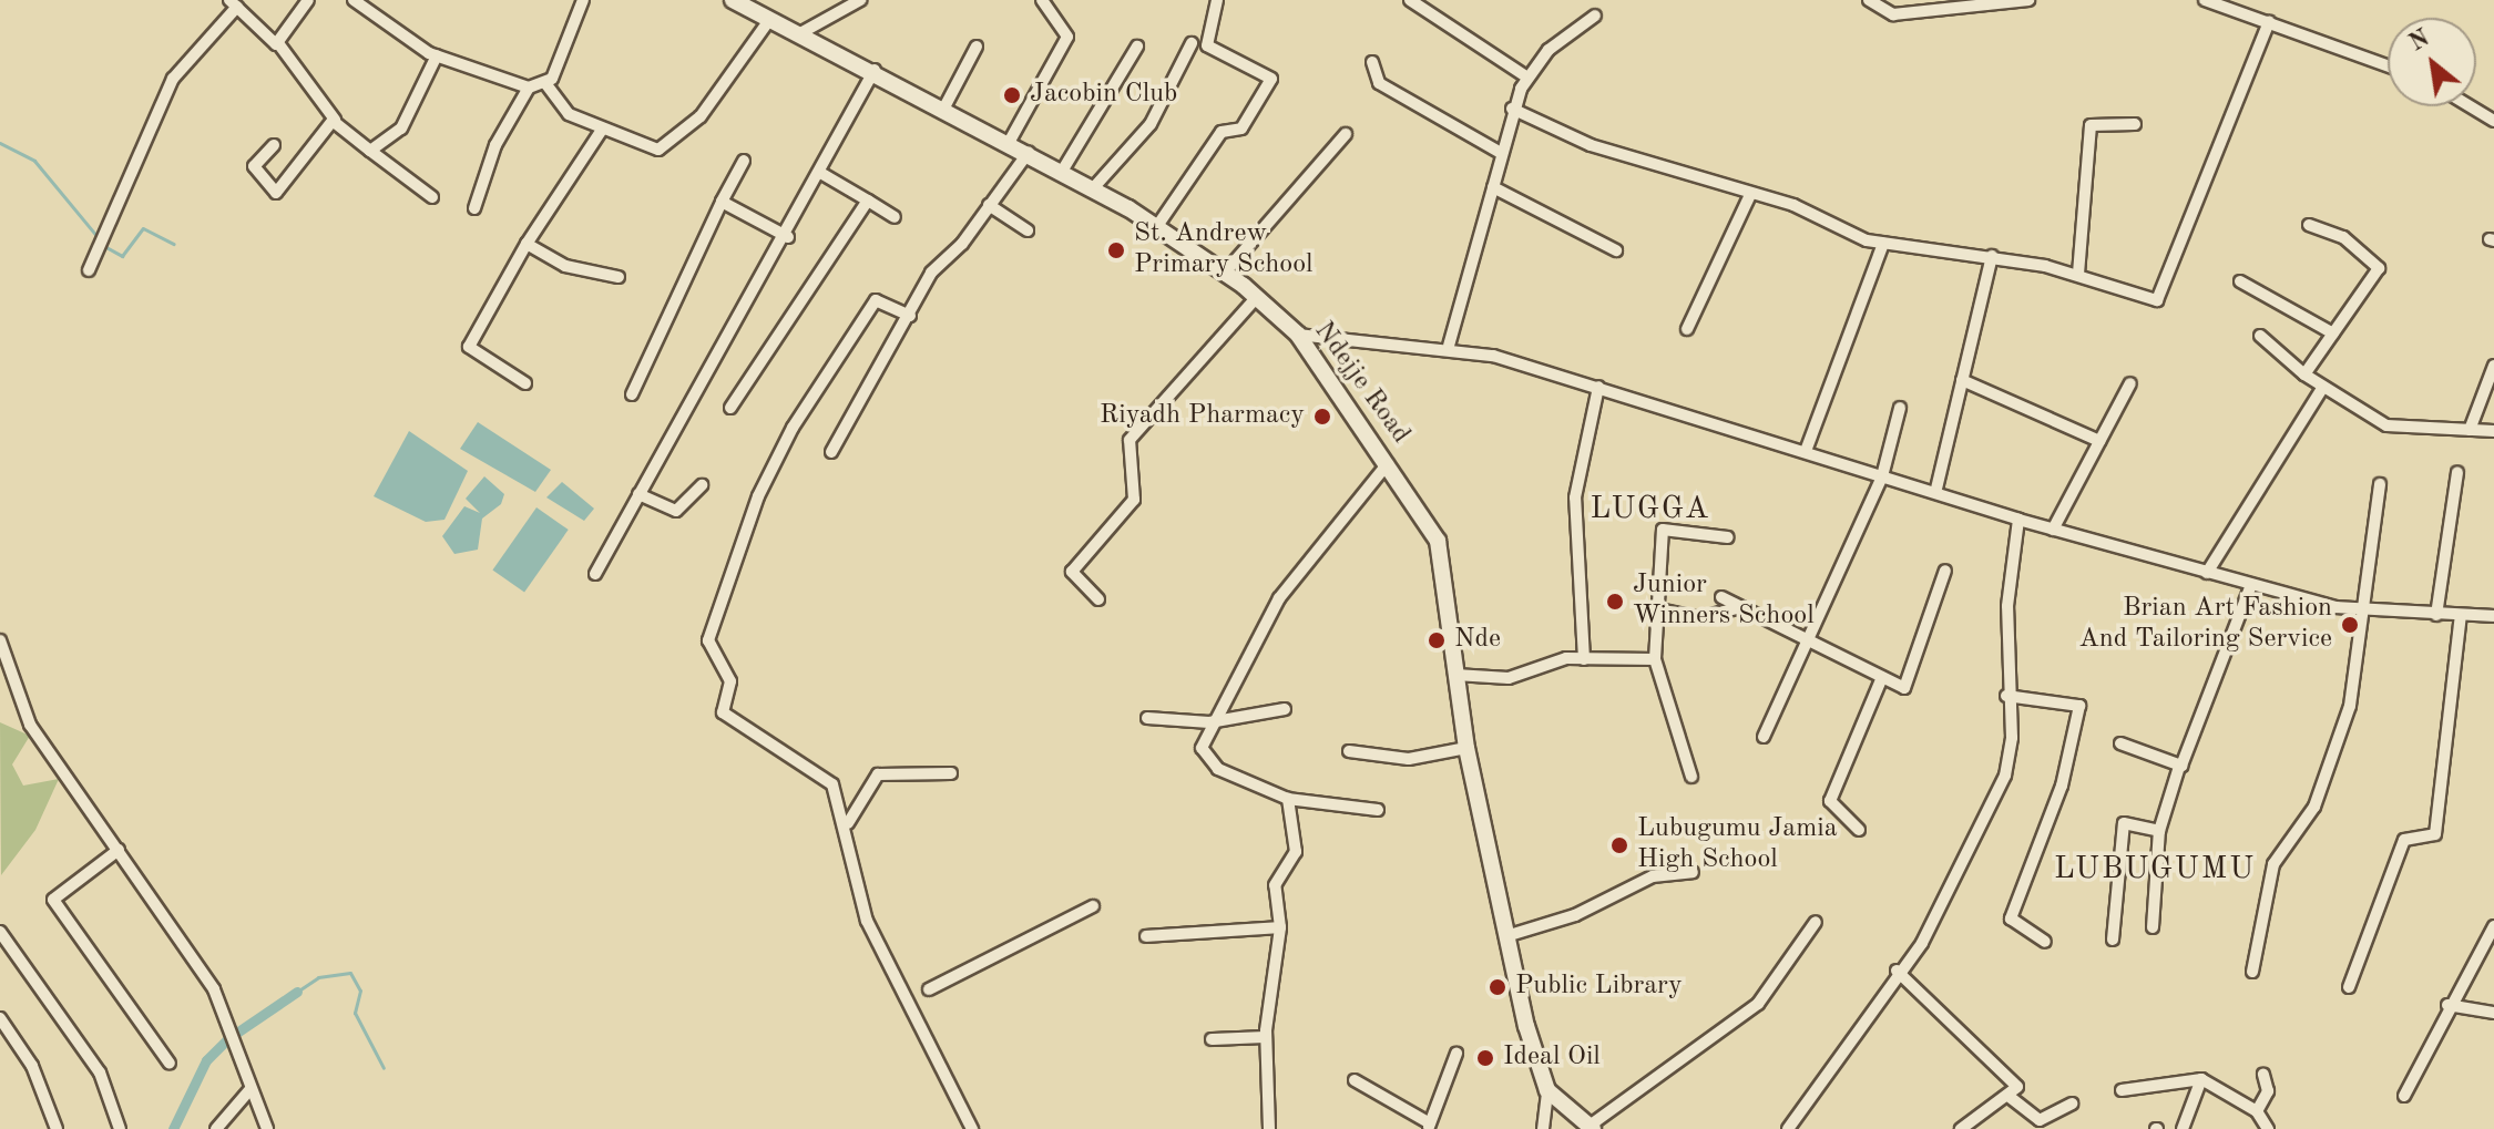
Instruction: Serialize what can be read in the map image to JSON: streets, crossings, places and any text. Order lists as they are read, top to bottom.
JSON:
{
  "streets": {
    "street": ["Ndejje Road"]
  },
  "districts": ["LUGGA", "LUBUGUMU"],
  "places": [
    "Jacobin Club",
    "St. Andrew Primary School",
    "Riyadh Pharmacy",
    "Junior Winners School",
    "Brian Art Fashion And Tailoring Service",
    "Nde",
    "Lubugumu Jamia High School",
    "Public Library",
    "Ideal Oil"
  ],
  "north": "top left"
}
